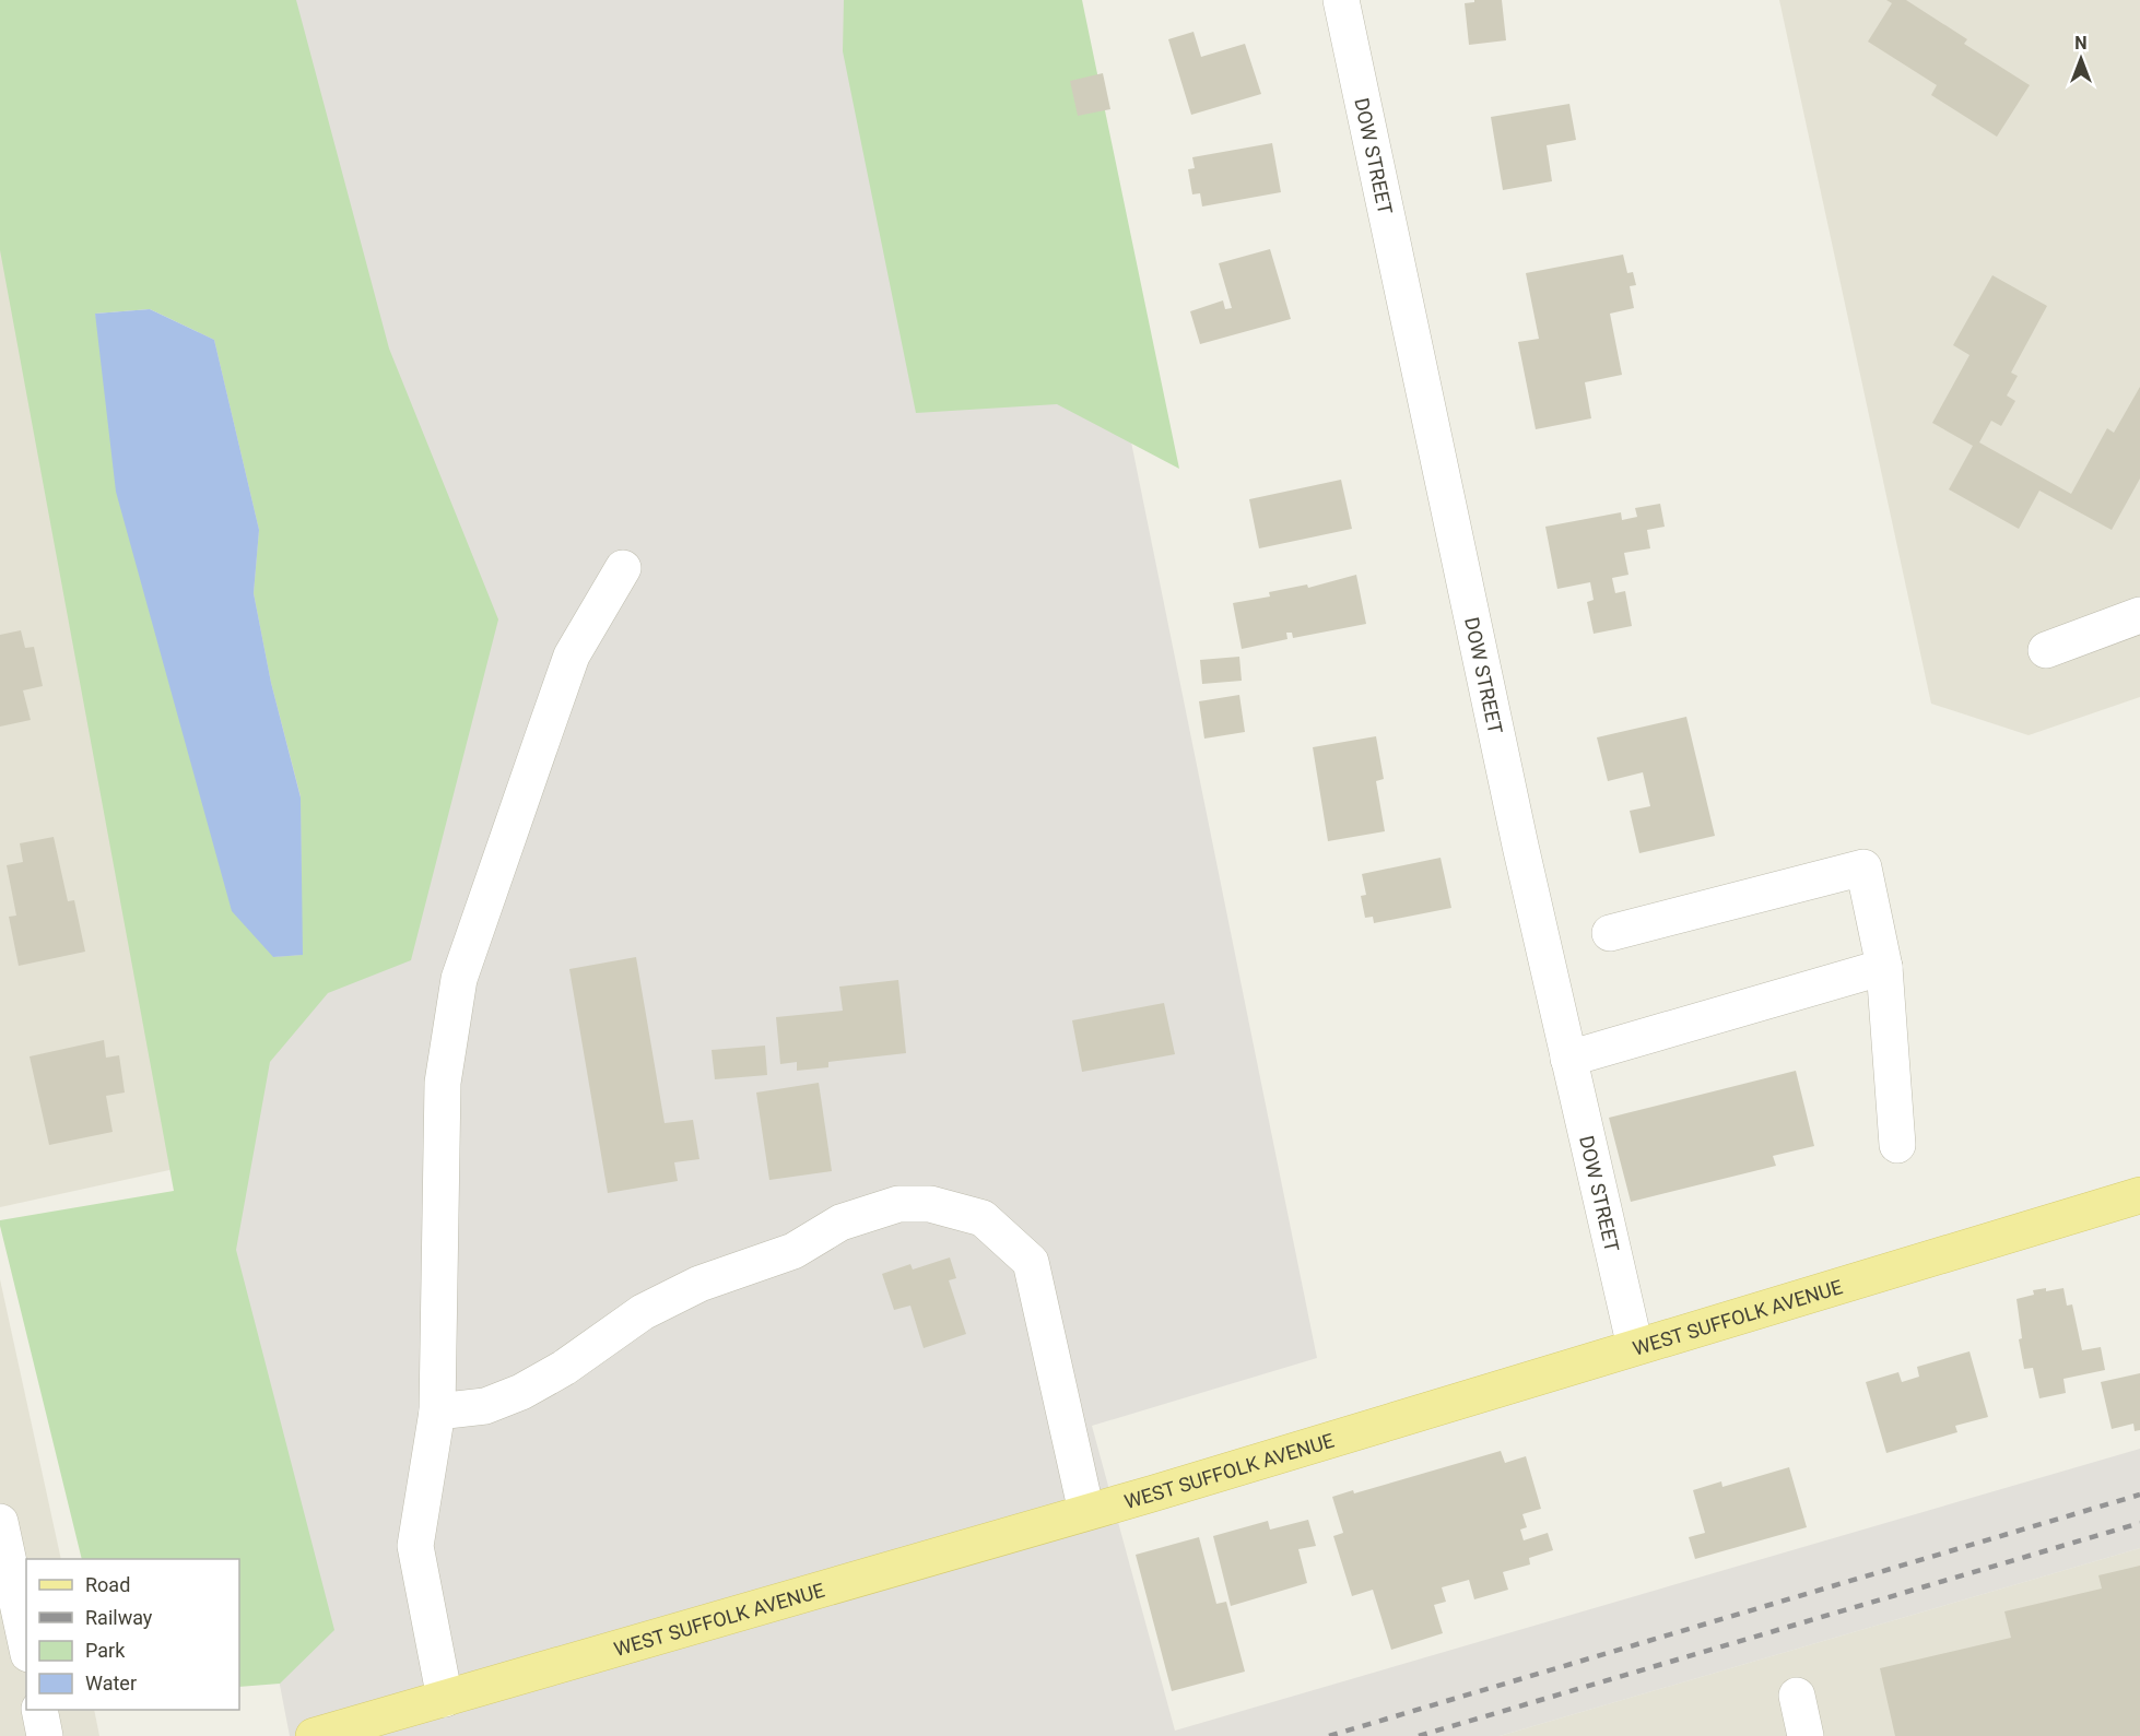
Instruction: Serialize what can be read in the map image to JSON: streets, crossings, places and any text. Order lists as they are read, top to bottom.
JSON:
{
  "streets": {
    "main road": ["WEST SUFFOLK AVENUE"],
    "street": ["DOW STREET"]
  },
  "crossings": [
    ["DOW STREET", "WEST SUFFOLK AVENUE"]
  ],
  "legend": [
    "Road",
    "Railway",
    "Park",
    "Water"
  ],
  "north": "top"
}
